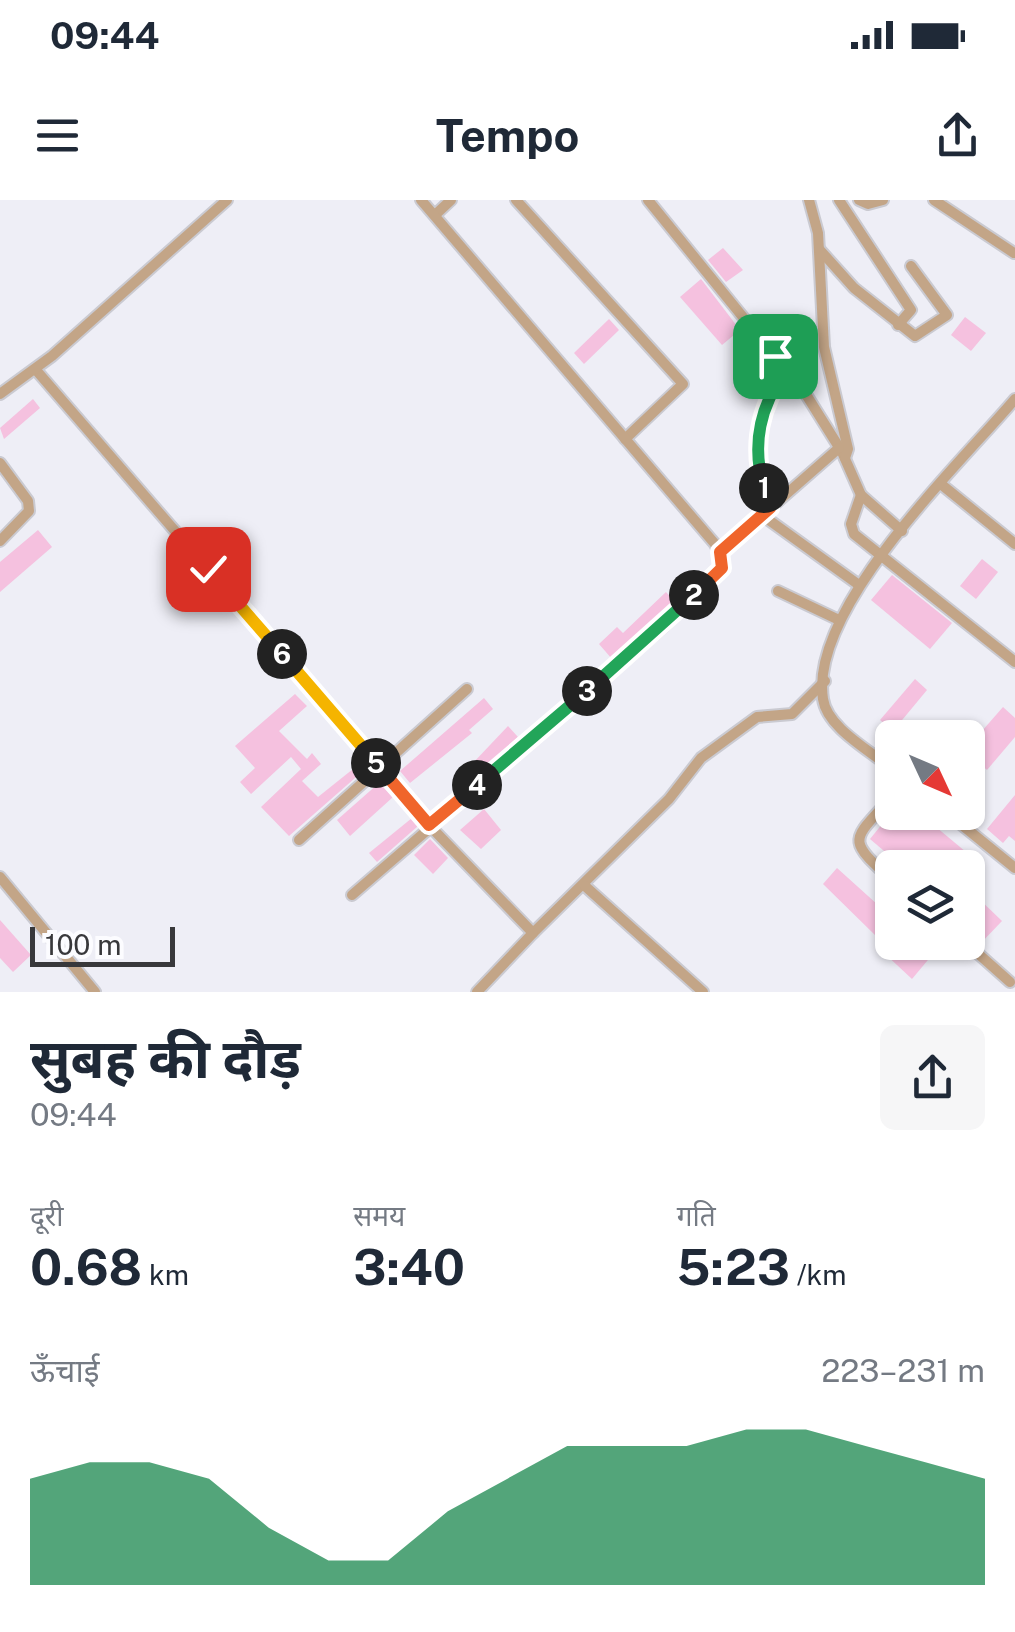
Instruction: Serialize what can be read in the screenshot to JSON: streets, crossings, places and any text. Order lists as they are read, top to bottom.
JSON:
{
  "scale_bar": "100 m",
  "north": "bottom right",
  "page": {
    "status": "09:44",
    "header": "Tempo",
    "pins": [
      "1",
      "2",
      "6",
      "3",
      "5",
      "4"
    ],
    "scale": "100 m",
    "heading": ["सुबह की दौड़", "09:44"],
    "stats": [
      ["दूरी", "0.68 km"],
      ["समय", "3:40"],
      ["गति", "5:23 /km"]
    ],
    "chart": ["ऊँचाई", "223–231 m"]
  }
}
